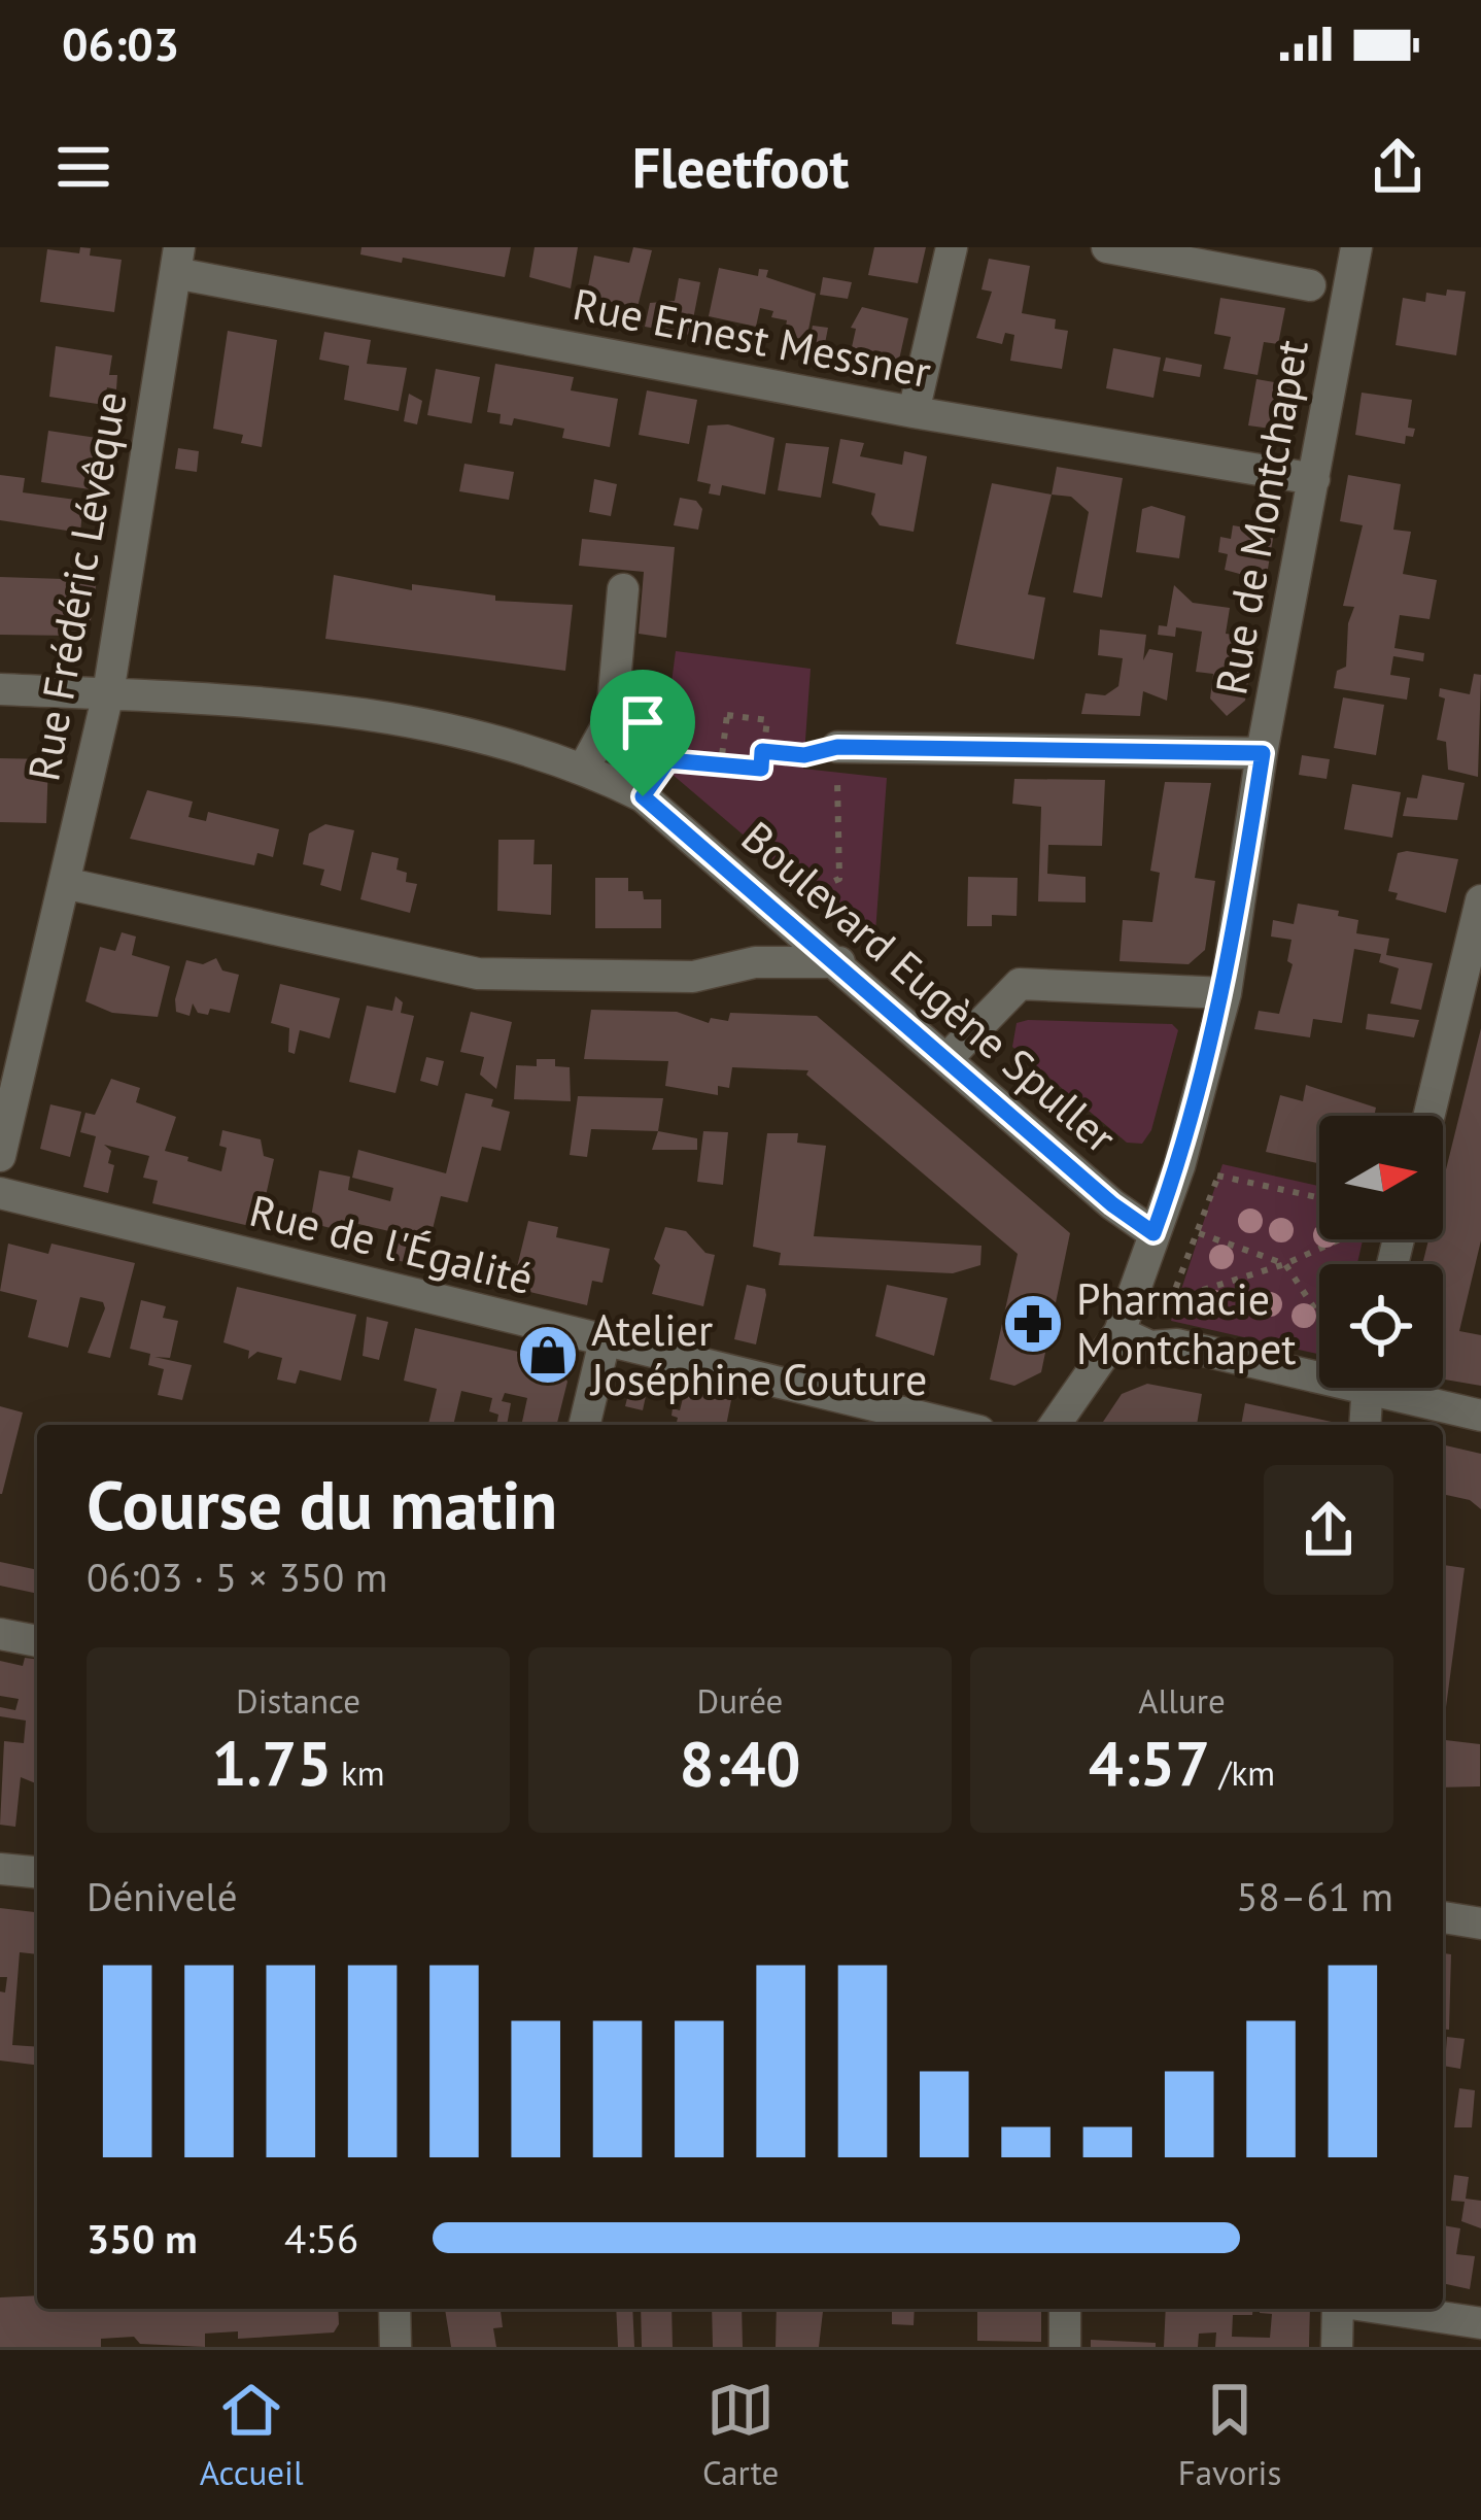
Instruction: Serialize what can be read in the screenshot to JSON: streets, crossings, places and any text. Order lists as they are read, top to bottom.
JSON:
{
  "streets": {
    "street": [
      "Rue Ernest Messner",
      "Rue de Montchapet",
      "Rue Frédéric Lévêque",
      "Boulevard Eugène Spuller",
      "Rue de l'Égalité"
    ]
  },
  "crossings": [
    ["Rue Ernest Messner", "Rue de Montchapet"],
    ["Rue Ernest Messner", "Rue Frédéric Lévêque"],
    ["Rue de Montchapet", "Boulevard Eugène Spuller"],
    ["Rue Frédéric Lévêque", "Boulevard Eugène Spuller"]
  ],
  "places": {
    "pharmacy": ["Pharmacie Montchapet"],
    "shop": ["Atelier Joséphine Couture"]
  },
  "north": "right",
  "page": {
    "status": "06:03",
    "header": "Fleetfoot",
    "heading": ["Course du matin", "06:03 · 5 × 350 m"],
    "stats": [
      ["Distance", "1.75 km"],
      ["Durée", "8:40"],
      ["Allure", "4:57 /km"]
    ],
    "chart": ["Dénivelé", "58–61 m"],
    "list": [
      {
        "name": "350 m",
        "note": "4:56"
      }
    ],
    "tabs": ["Accueil", "Carte", "Favoris"]
  }
}
